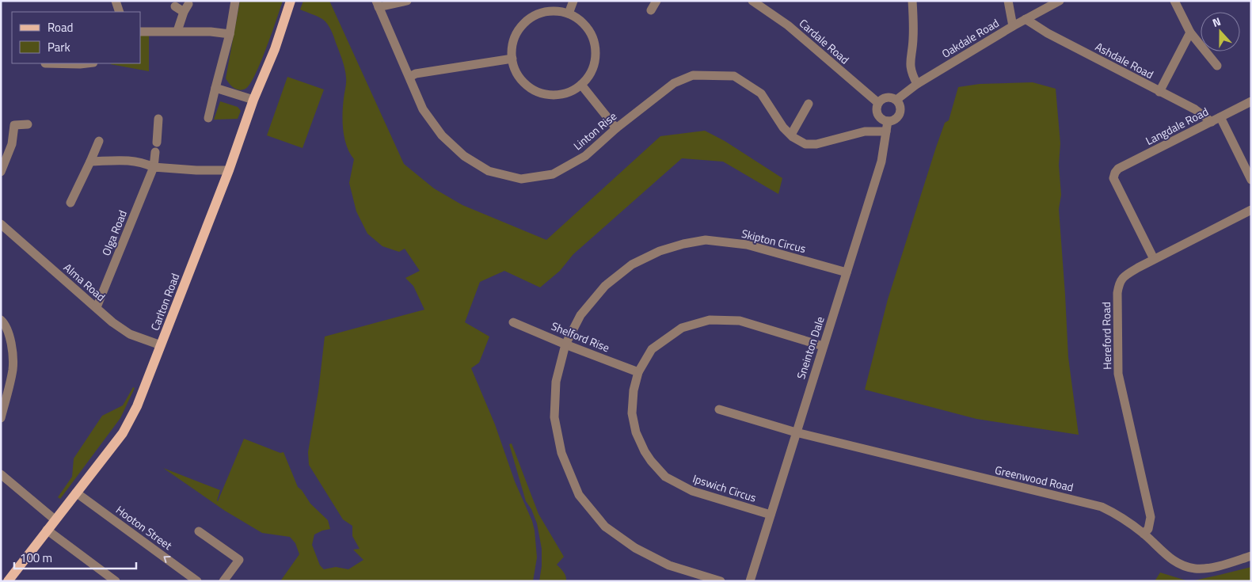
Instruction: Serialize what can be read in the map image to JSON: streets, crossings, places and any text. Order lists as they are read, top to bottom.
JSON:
{
  "streets": {
    "main road": ["Carlton Road"],
    "street": [
      "Oakdale Road",
      "Cardale Road",
      "Ashdale Road",
      "Langdale Road",
      "Linton Rise",
      "Olga Road",
      "Skipton Circus",
      "Alma Road",
      "Hereford Road",
      "Shelford Rise",
      "Sneinton Dale",
      "Greenwood Road",
      "Ipswich Circus",
      "Hooton Street"
    ]
  },
  "crossings": [
    ["Oakdale Road", "Cardale Road"],
    ["Oakdale Road", "Ashdale Road"],
    ["Oakdale Road", "Sneinton Dale"],
    ["Cardale Road", "Sneinton Dale"],
    ["Ashdale Road", "Langdale Road"],
    ["Langdale Road", "Hereford Road"],
    ["Linton Rise", "Sneinton Dale"],
    ["Olga Road", "Alma Road"],
    ["Skipton Circus", "Shelford Rise"],
    ["Skipton Circus", "Sneinton Dale"],
    ["Alma Road", "Carlton Road"],
    ["Carlton Road", "Hooton Street"],
    ["Hereford Road", "Greenwood Road"],
    ["Shelford Rise", "Ipswich Circus"],
    ["Sneinton Dale", "Greenwood Road"],
    ["Sneinton Dale", "Ipswich Circus"]
  ],
  "legend": ["Road", "Park"],
  "scale_bar": "100 m",
  "north": "top"
}
